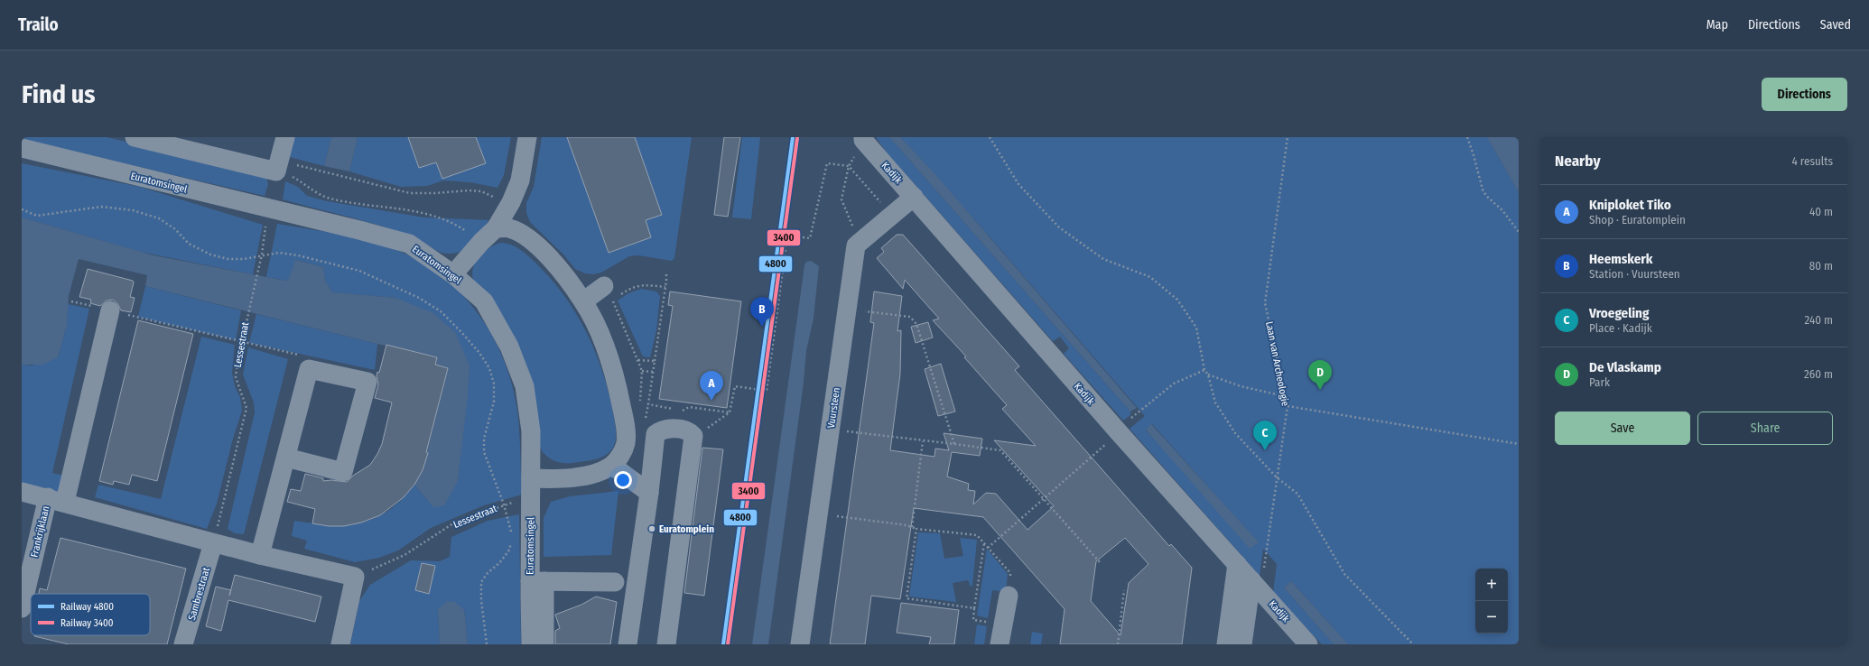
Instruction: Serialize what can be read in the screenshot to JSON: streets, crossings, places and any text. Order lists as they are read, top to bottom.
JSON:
{
  "streets": {
    "street": [
      "Kadijk",
      "Euratomsingel",
      "Vuursteen",
      "Frankrijklaan",
      "Sambrestraat"
    ],
    "path": ["Lessestraat", "Laan van Archeologie"]
  },
  "crossings": [
    ["Kadijk", "Laan van Archeologie"],
    ["Euratomsingel", "Lessestraat"],
    ["Lessestraat", "Sambrestraat"]
  ],
  "places": ["Euratomplein"],
  "lines": ["rail line 4800", "rail line 3400"],
  "legend": ["Railway 4800", "Railway 3400"],
  "page": {
    "header": "Trailo",
    "nav": ["Map", "Directions", "Saved"],
    "buttons": [
      "Directions",
      ["Save", "Share"]
    ],
    "title": "Find us",
    "heading": ["Nearby", "4 results"],
    "list": [
      {
        "mark": "A",
        "name": "Kniploket Tiko",
        "note": "Shop · Euratomplein",
        "value": "40 m"
      },
      {
        "mark": "B",
        "name": "Heemskerk",
        "note": "Station · Vuursteen",
        "value": "80 m"
      },
      {
        "mark": "C",
        "name": "Vroegeling",
        "note": "Place · Kadijk",
        "value": "240 m"
      },
      {
        "mark": "D",
        "name": "De Vlaskamp",
        "note": "Park",
        "value": "260 m"
      }
    ],
    "pins": [
      "B",
      "D",
      "A",
      "C"
    ],
    "map_buttons": ["+", "−"]
  }
}
